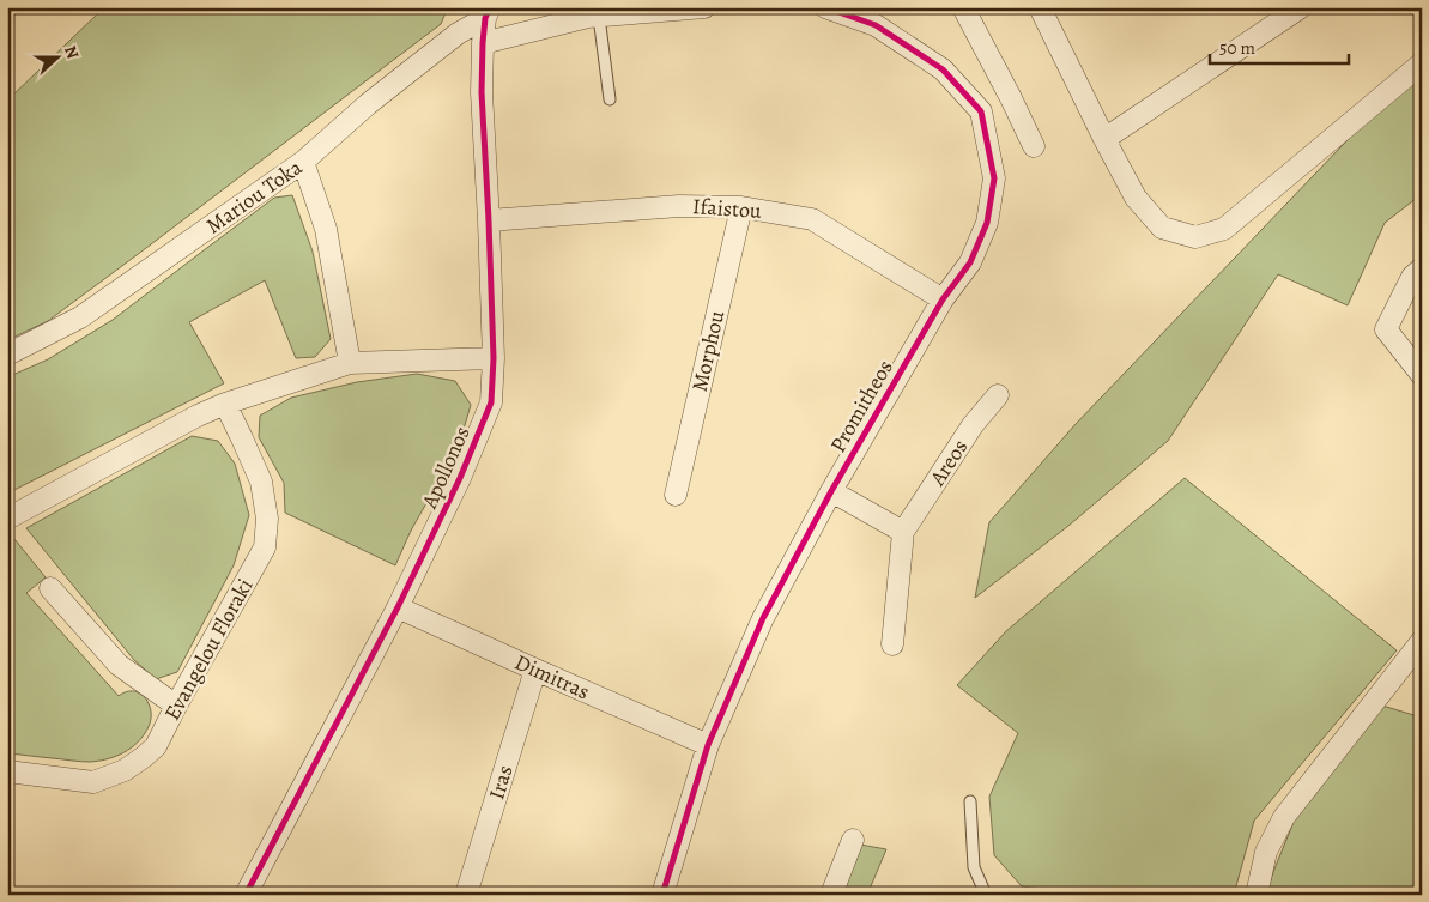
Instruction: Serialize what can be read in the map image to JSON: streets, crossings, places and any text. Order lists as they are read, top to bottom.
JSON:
{
  "streets": {
    "street": [
      "Mariou Toka",
      "Ifaistou",
      "Morphou",
      "Promitheos",
      "Areos",
      "Apollonos",
      "Evangelou Floraki",
      "Dimitras",
      "Iras"
    ]
  },
  "crossings": [
    ["Mariou Toka", "Apollonos"],
    ["Ifaistou", "Morphou"],
    ["Ifaistou", "Promitheos"],
    ["Ifaistou", "Apollonos"],
    ["Promitheos", "Dimitras"],
    ["Apollonos", "Dimitras"],
    ["Dimitras", "Iras"]
  ],
  "scale_bar": "50 m",
  "north": "right"
}
